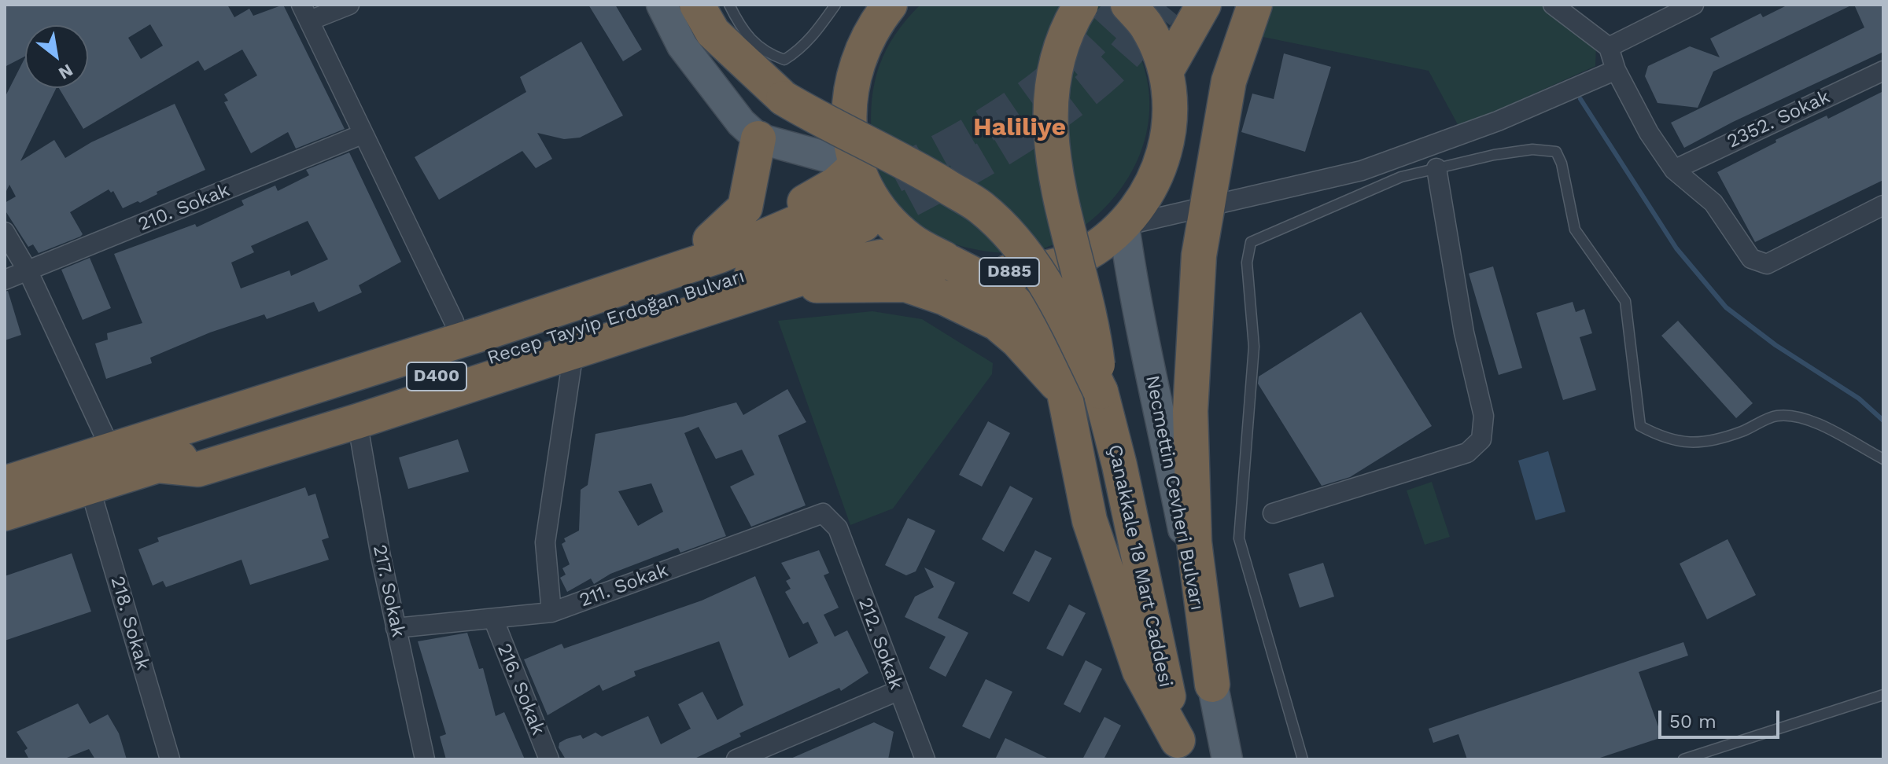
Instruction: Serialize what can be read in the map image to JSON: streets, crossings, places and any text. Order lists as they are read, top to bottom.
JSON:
{
  "streets": {
    "highway": [
      "D885",
      "Recep Tayyip Erdoğan Bulvarı",
      "D400",
      "Çanakkale 18 Mart Caddesi"
    ],
    "main road": ["Necmettin Cevheri Bulvarı"],
    "street": [
      "2352. Sokak",
      "210. Sokak",
      "211. Sokak",
      "217. Sokak",
      "218. Sokak",
      "212. Sokak",
      "216. Sokak"
    ]
  },
  "crossings": [
    ["D885", "Necmettin Cevheri Bulvarı"],
    ["Recep Tayyip Erdoğan Bulvarı", "218. Sokak"],
    ["211. Sokak", "217. Sokak"],
    ["211. Sokak", "212. Sokak"],
    ["211. Sokak", "216. Sokak"]
  ],
  "districts": ["Haliliye"],
  "scale_bar": "50 m",
  "north": "bottom right"
}
